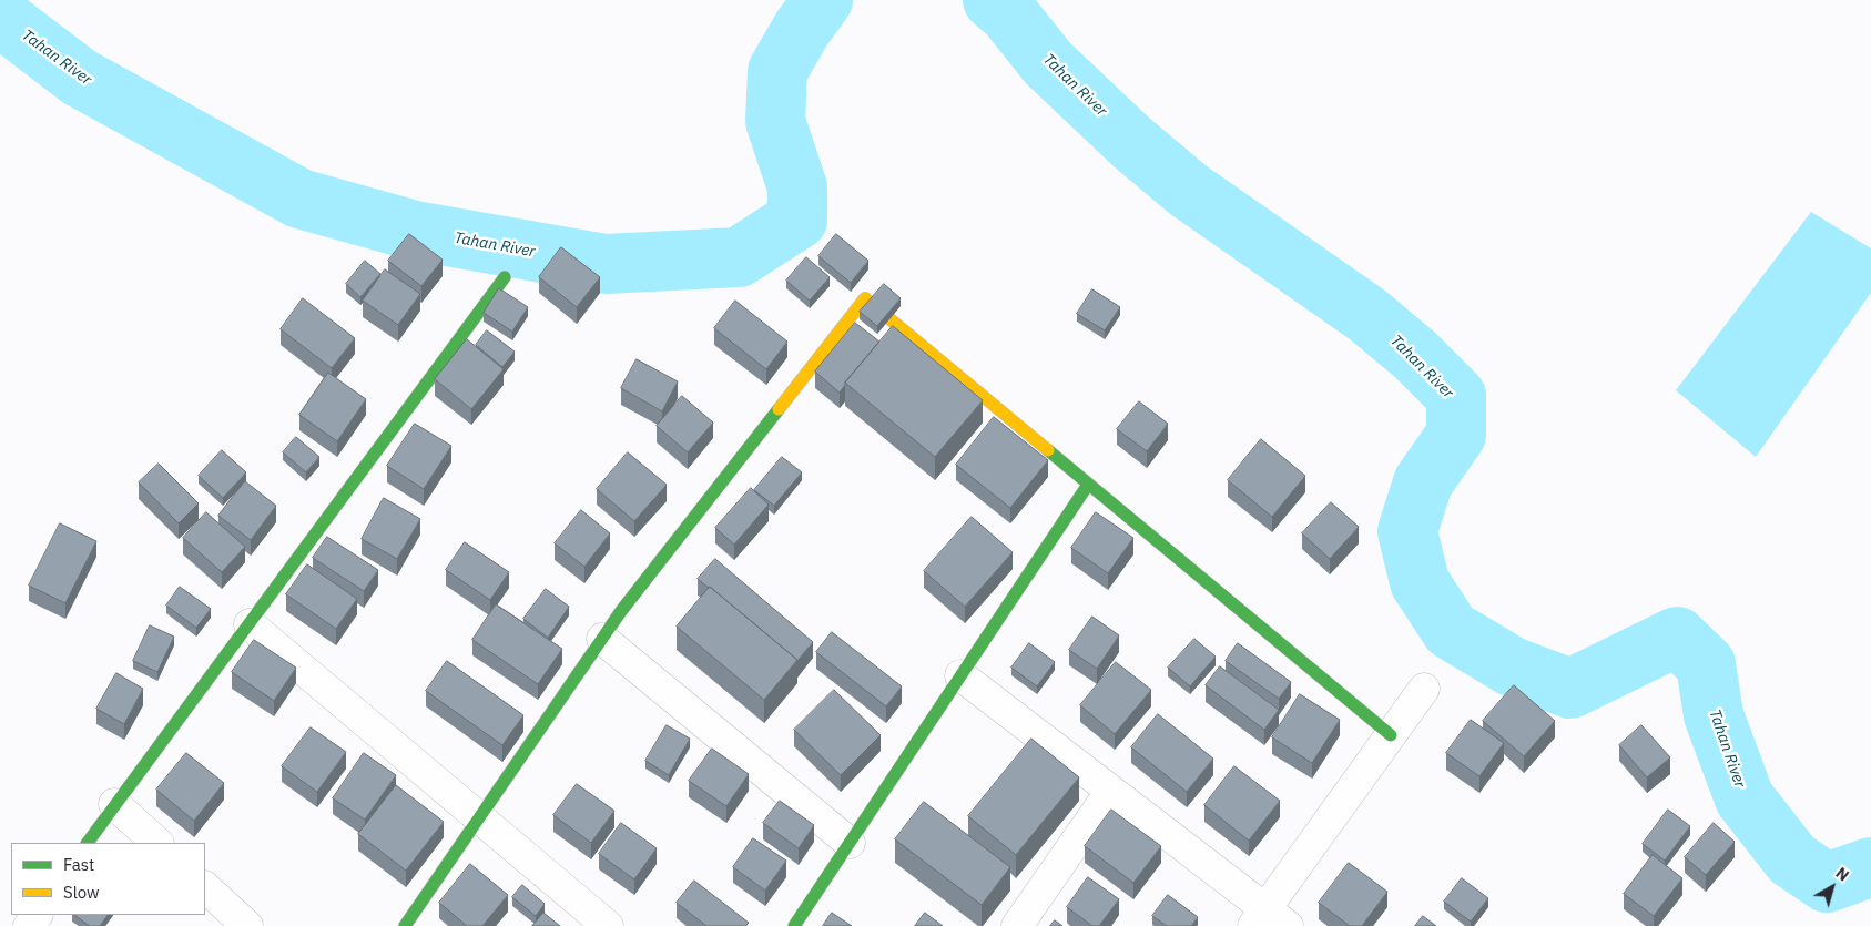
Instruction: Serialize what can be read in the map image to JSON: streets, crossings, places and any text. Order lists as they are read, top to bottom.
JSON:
{
  "water": ["Tahan River"],
  "legend": ["Fast", "Slow"],
  "north": "top right"
}
